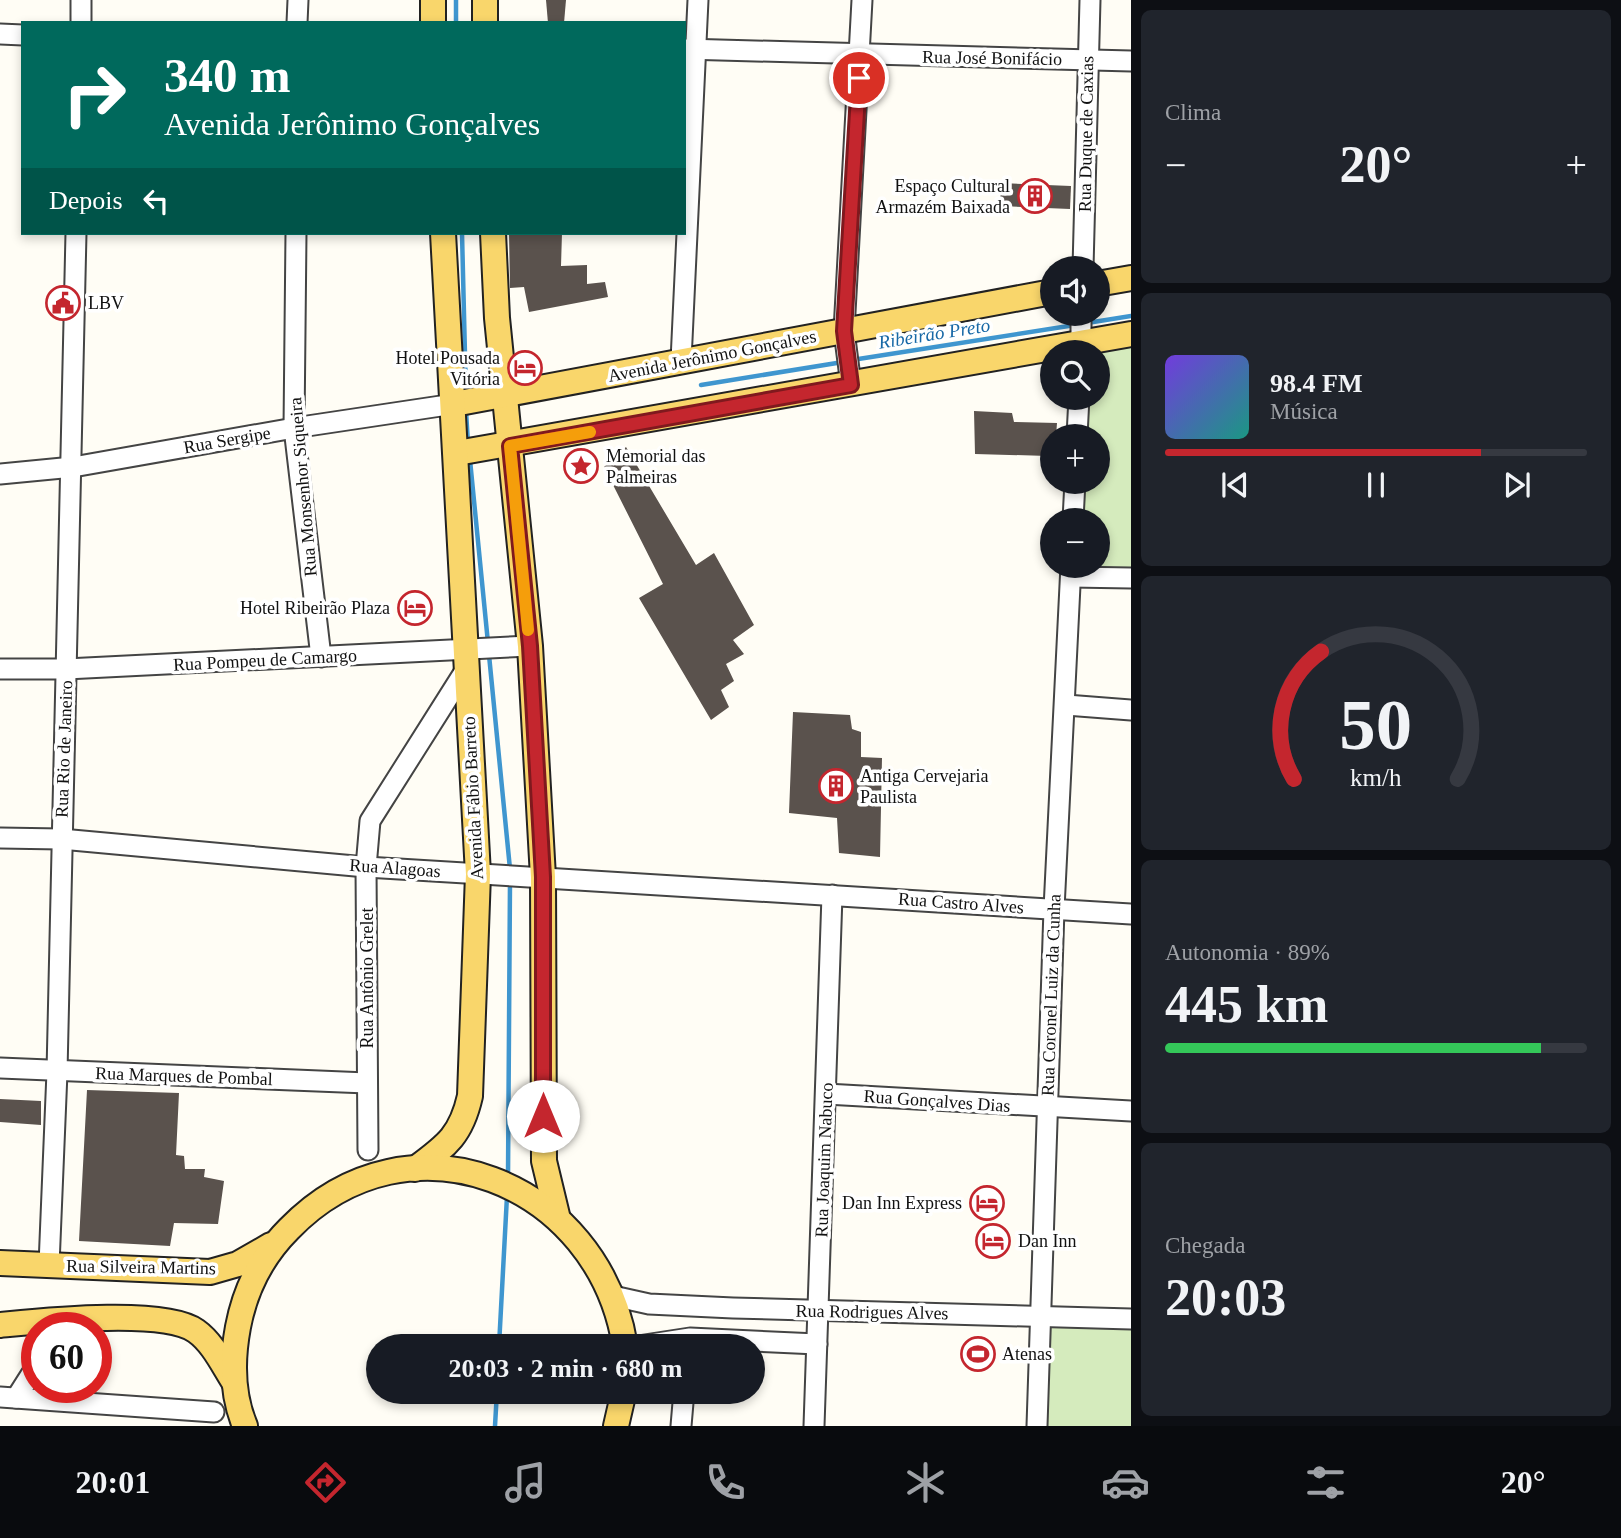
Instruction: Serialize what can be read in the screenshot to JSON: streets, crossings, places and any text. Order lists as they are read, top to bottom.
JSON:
{
  "streets": {
    "main road": ["Avenida Jerônimo Gonçalves", "Avenida Fábio Barreto", "Rua Silveira Martins"],
    "street": [
      "Rua José Bonifácio",
      "Rua Duque de Caxias",
      "Rua Sergipe",
      "Rua Monsenhor Siqueira",
      "Rua Pompeu de Camargo",
      "Rua Rio de Janeiro",
      "Rua Alagoas",
      "Rua Castro Alves",
      "Rua Antônio Grelet",
      "Rua Coronel Luiz da Cunha",
      "Rua Marques de Pombal",
      "Rua Gonçalves Dias",
      "Rua Joaquim Nabuco",
      "Rua Rodrigues Alves"
    ]
  },
  "crossings": [
    ["Rua José Bonifácio", "Rua Duque de Caxias"],
    ["Avenida Jerônimo Gonçalves", "Rua Sergipe"],
    ["Avenida Jerônimo Gonçalves", "Avenida Fábio Barreto"],
    ["Rua Sergipe", "Rua Monsenhor Siqueira"],
    ["Rua Sergipe", "Rua Rio de Janeiro"],
    ["Rua Sergipe", "Avenida Fábio Barreto"],
    ["Rua Monsenhor Siqueira", "Rua Pompeu de Camargo"],
    ["Rua Pompeu de Camargo", "Rua Rio de Janeiro"],
    ["Rua Pompeu de Camargo", "Avenida Fábio Barreto"],
    ["Rua Pompeu de Camargo", "Rua Antônio Grelet"],
    ["Rua Rio de Janeiro", "Rua Alagoas"],
    ["Rua Rio de Janeiro", "Rua Marques de Pombal"],
    ["Rua Rio de Janeiro", "Rua Silveira Martins"],
    ["Avenida Fábio Barreto", "Rua Alagoas"],
    ["Avenida Fábio Barreto", "Rua Antônio Grelet"],
    ["Rua Alagoas", "Rua Castro Alves"],
    ["Rua Alagoas", "Rua Antônio Grelet"],
    ["Rua Alagoas", "Rua Joaquim Nabuco"],
    ["Rua Castro Alves", "Rua Coronel Luiz da Cunha"],
    ["Rua Castro Alves", "Rua Joaquim Nabuco"],
    ["Rua Antônio Grelet", "Rua Marques de Pombal"],
    ["Rua Coronel Luiz da Cunha", "Rua Gonçalves Dias"],
    ["Rua Coronel Luiz da Cunha", "Rua Rodrigues Alves"],
    ["Rua Gonçalves Dias", "Rua Joaquim Nabuco"],
    ["Rua Joaquim Nabuco", "Rua Rodrigues Alves"]
  ],
  "water": ["Ribeirão Preto"],
  "places": {
    "building": ["Espaço Cultural Armazém Baixada", "Antiga Cervejaria Paulista"],
    "public building": ["LBV"],
    "hotel": [
      "Hotel Pousada Vitória",
      "Hotel Ribeirão Plaza",
      "Dan Inn Express",
      "Dan Inn"
    ],
    "place": ["Memorial das Palmeiras"],
    "sports": ["Atenas"]
  },
  "page": {
    "tile": [
      "Clima",
      ["Autonomia · 89%", "445 km"],
      ["Chegada", "20:03"]
    ],
    "turn": ["340 m", "Avenida Jerônimo Gonçalves"],
    "heat": ["−", "20°", "+"],
    "then": "Depois",
    "map_buttons": ["+", "−"],
    "song": ["98.4 FM", "Música"],
    "limit": "60",
    "trip": "20:03 · 2 min · 680 m",
    "tabs": ["20:01", "20°"],
    "gauge": ["50", "km/h"]
  }
}
